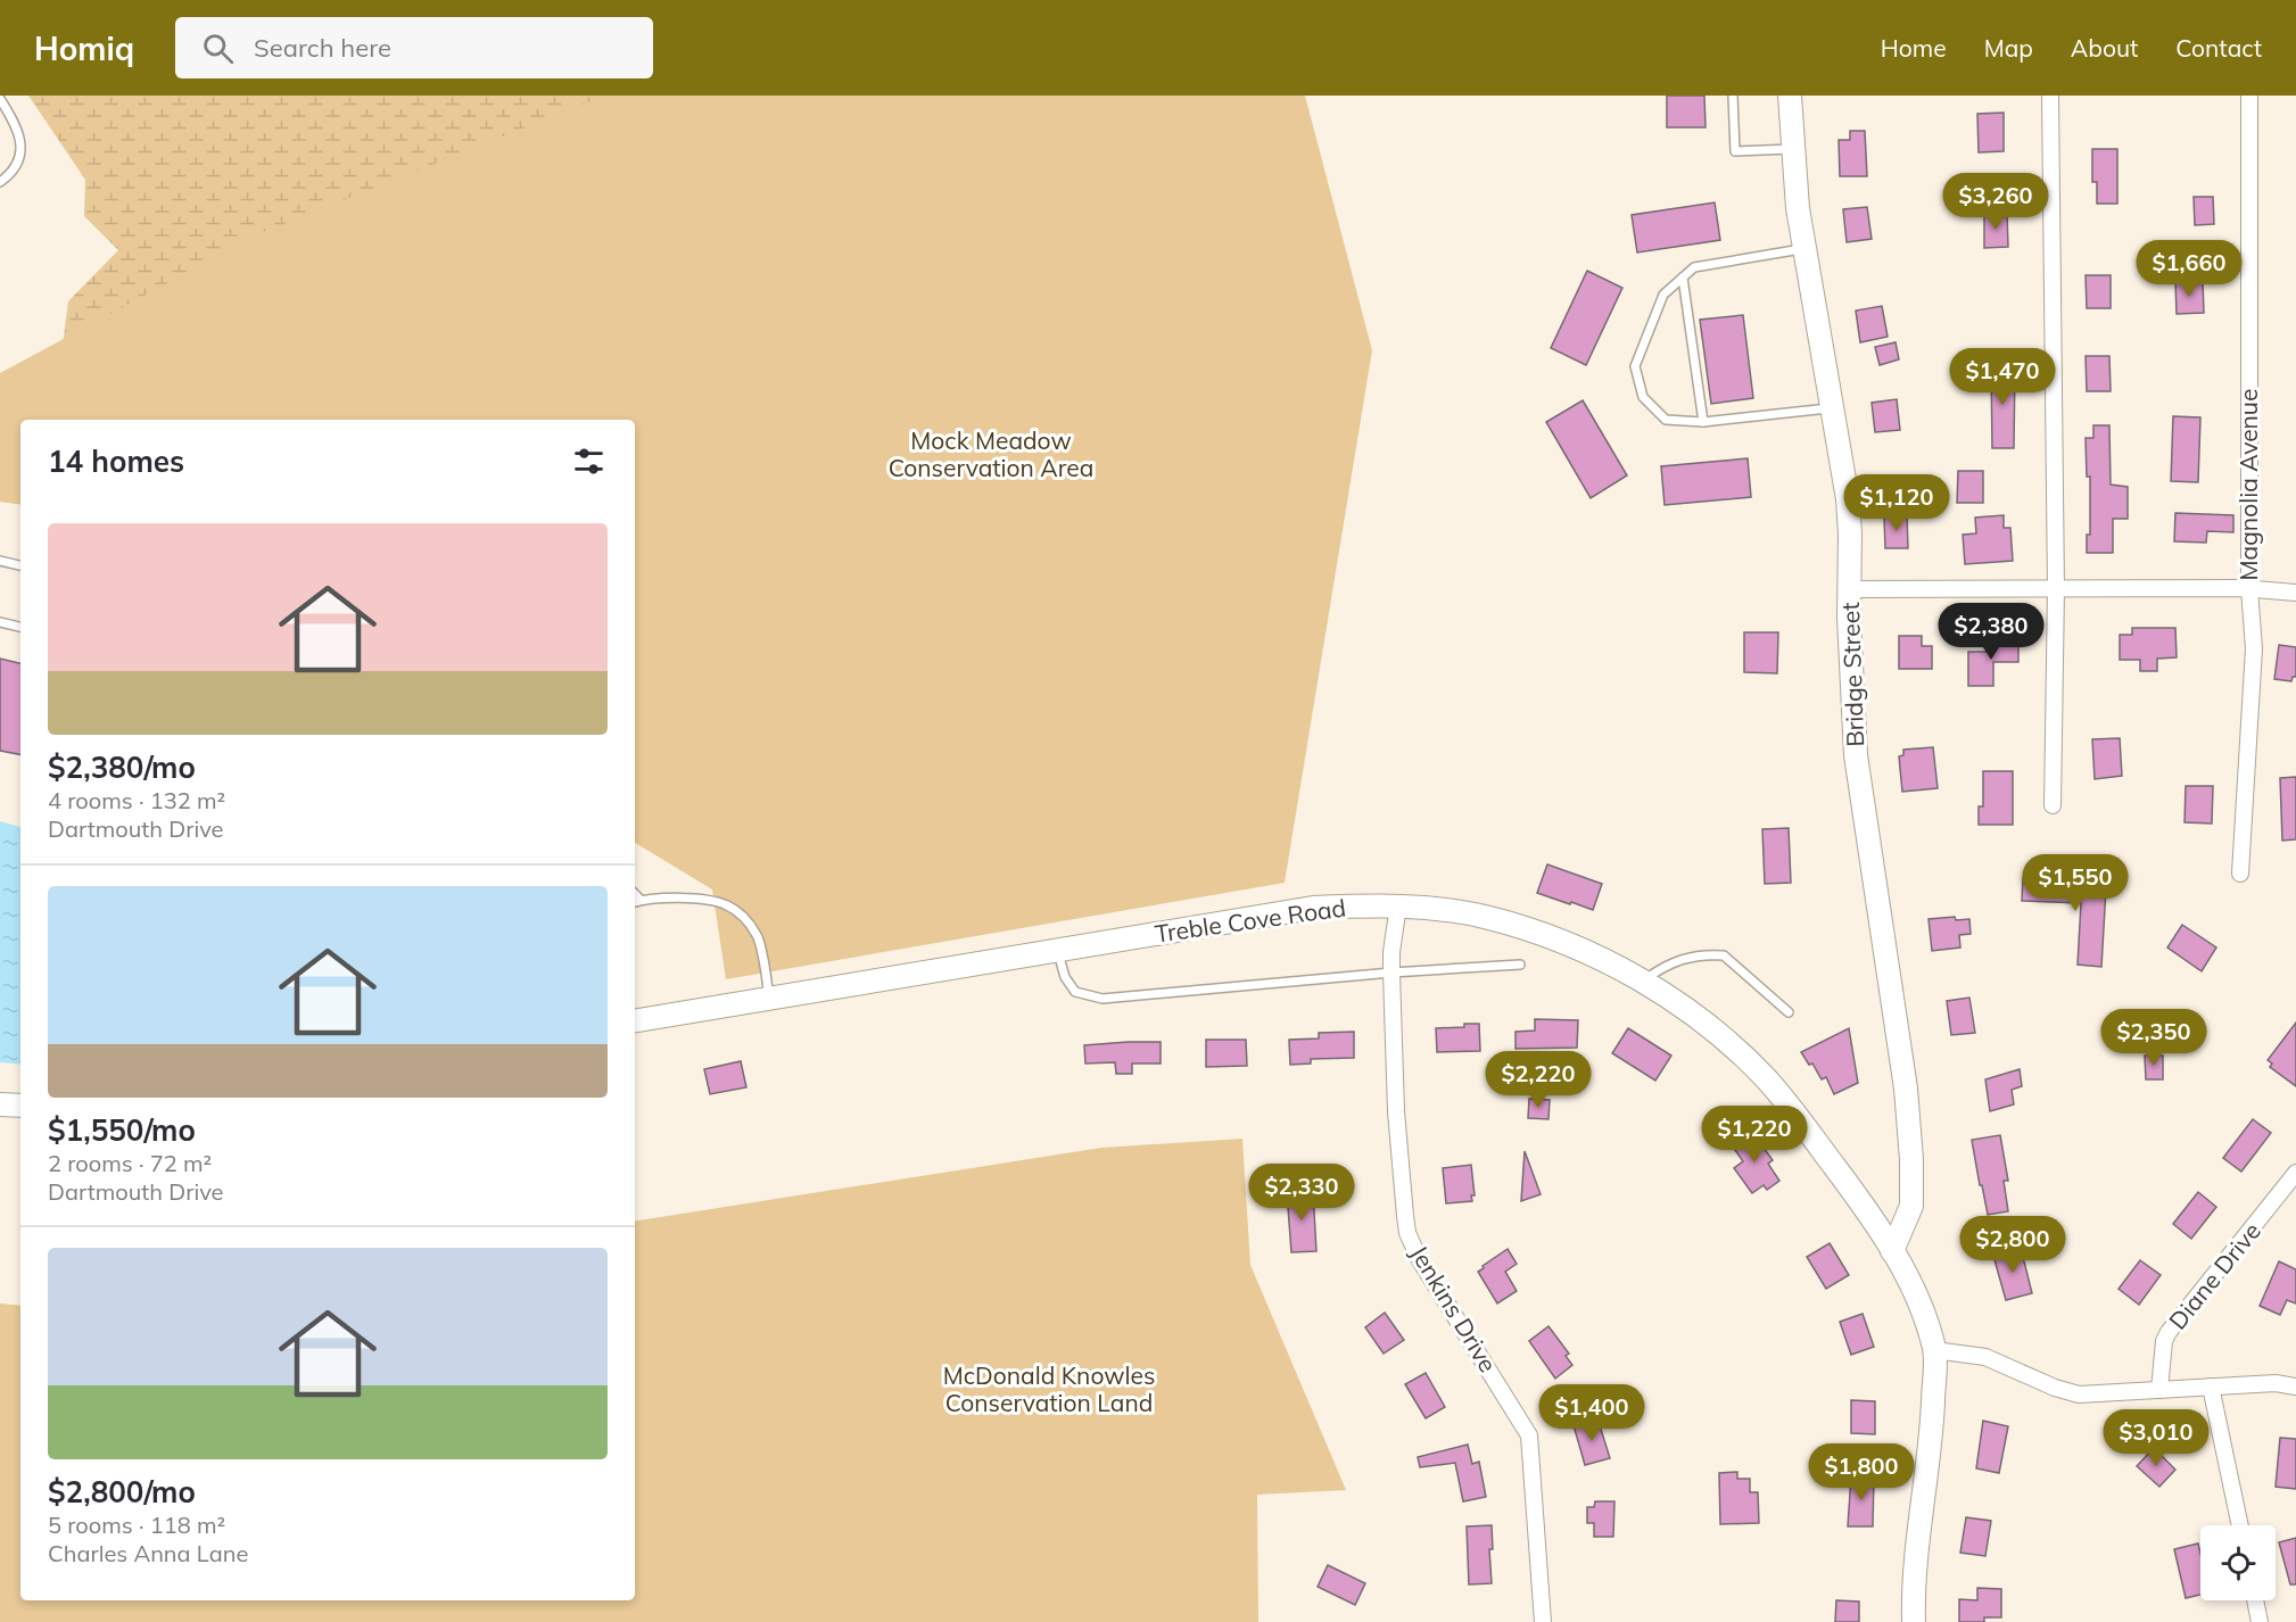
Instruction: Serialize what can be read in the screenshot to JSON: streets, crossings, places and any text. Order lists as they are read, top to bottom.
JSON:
{
  "streets": {
    "main road": ["Bridge Street", "Treble Cove Road"],
    "street": ["Magnolia Avenue", "Diane Drive", "Jenkins Drive"]
  },
  "crossings": [
    ["Bridge Street", "Treble Cove Road"],
    ["Treble Cove Road", "Jenkins Drive"]
  ],
  "parks": ["Mock Meadow Conservation Area", "McDonald Knowles Conservation Land"],
  "page": {
    "header": "Homiq",
    "search": "Search here",
    "nav": [
      "Home",
      "Map",
      "About",
      "Contact"
    ],
    "price": [
      "$3,260",
      "$1,660",
      "$1,470",
      "$1,120",
      "$2,380",
      "$1,550",
      "$2,350",
      "$2,220",
      "$1,220",
      "$2,330",
      "$2,800",
      "$1,400",
      "$3,010",
      "$1,800"
    ],
    "heading": "14 homes",
    "list": [
      {
        "name": "$2,380/mo",
        "note": "4 rooms · 132 m² · Dartmouth Drive"
      },
      {
        "name": "$1,550/mo",
        "note": "2 rooms · 72 m² · Dartmouth Drive"
      },
      {
        "name": "$2,800/mo",
        "note": "5 rooms · 118 m² · Charles Anna Lane"
      }
    ]
  }
}
